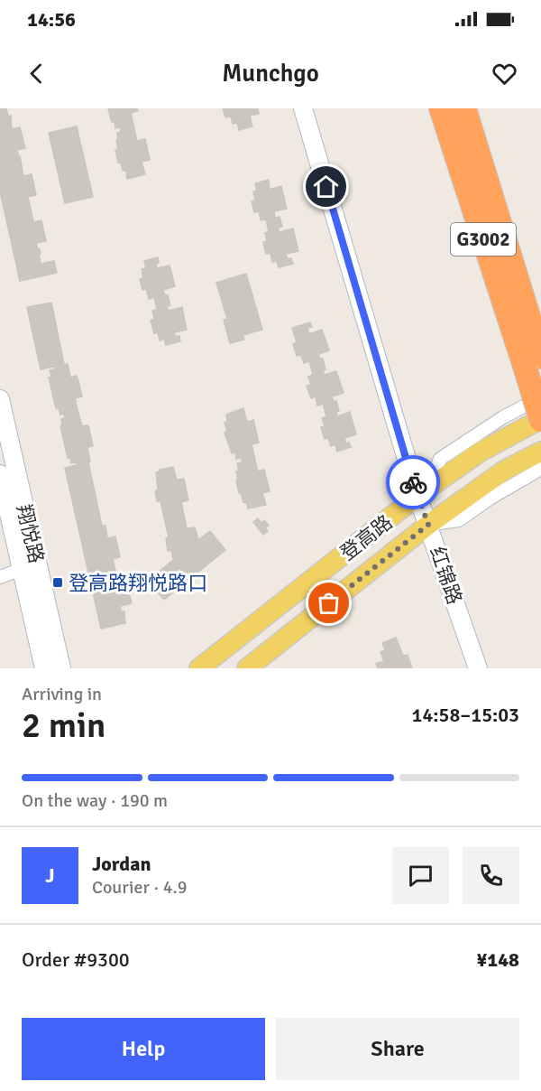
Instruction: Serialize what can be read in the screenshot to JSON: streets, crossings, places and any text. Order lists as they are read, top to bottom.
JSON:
{
  "streets": {
    "highway": ["G3002"],
    "main road": ["登高路"],
    "street": ["翔悦路", "红锦路"]
  },
  "crossings": [
    ["G3002", "登高路"],
    ["登高路", "红锦路"]
  ],
  "places": {
    "transit": ["登高路翔悦路口"]
  },
  "page": {
    "status": "14:56",
    "header": "Munchgo",
    "heading": ["2 min", "Arriving in", "14:58–15:03"],
    "panel": [
      "Jordan",
      "Courier · 4.9",
      "Order #9300",
      "¥148"
    ],
    "bar": "On the way · 190 m",
    "round": "J",
    "buttons": ["Help", "Share"]
  }
}
